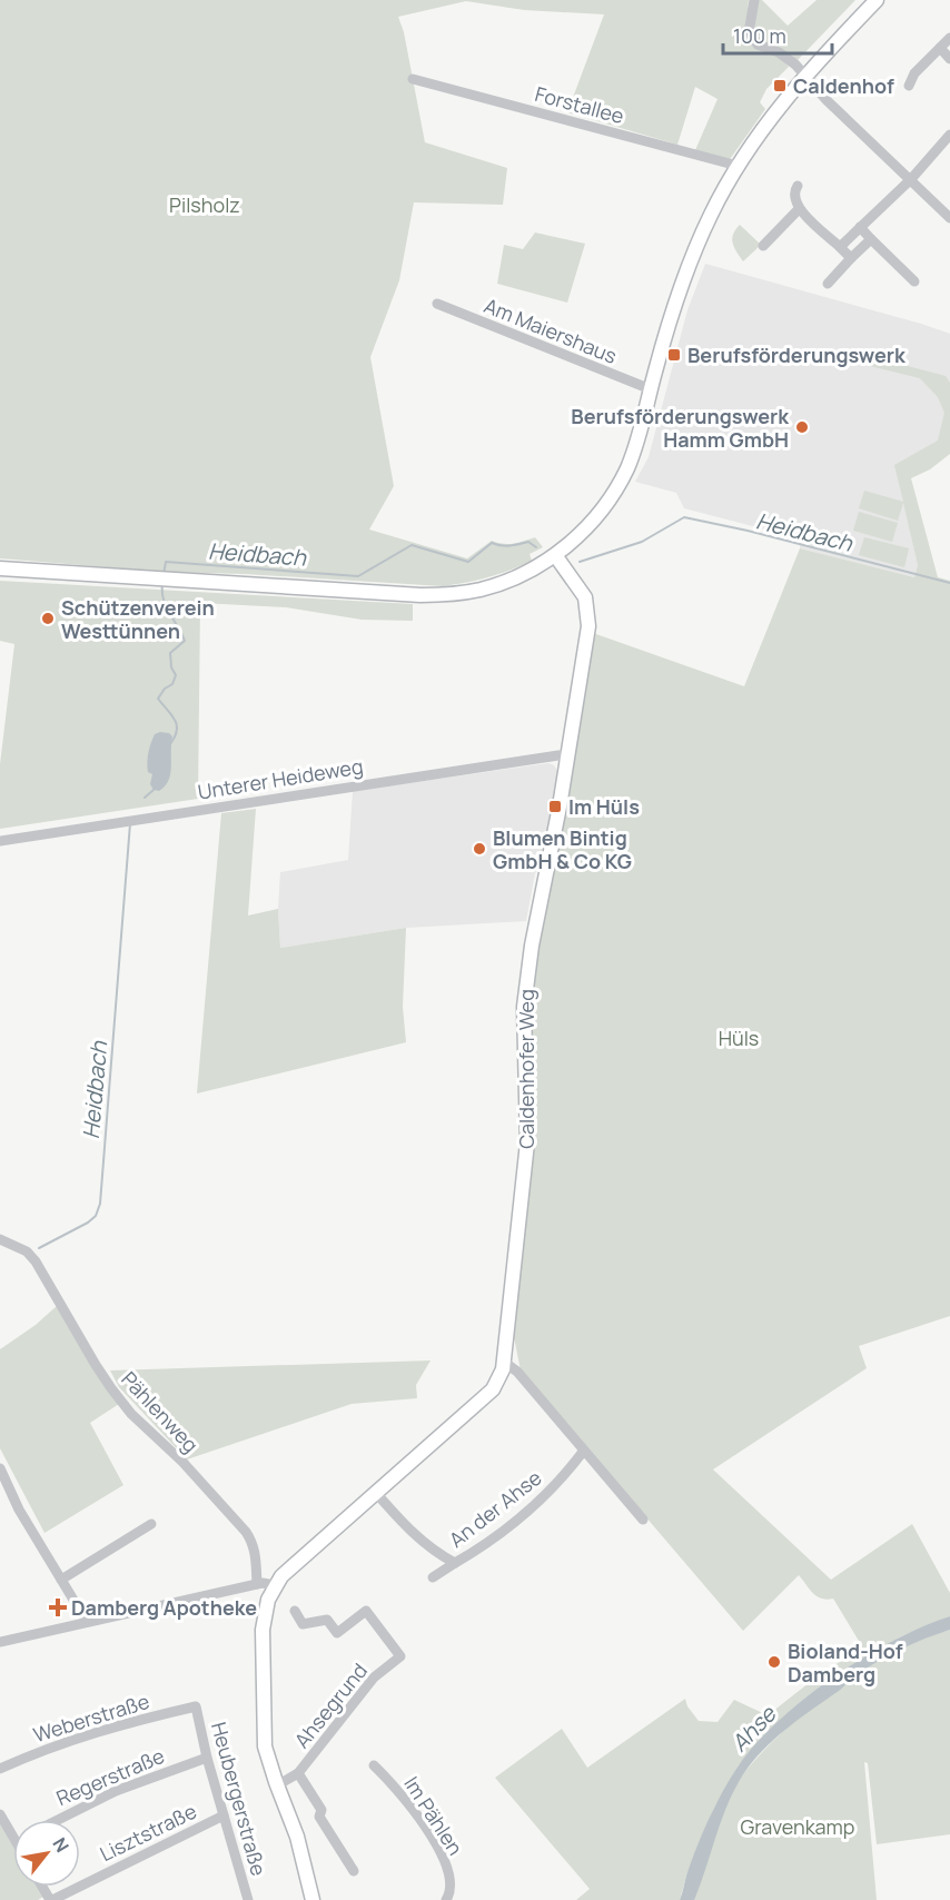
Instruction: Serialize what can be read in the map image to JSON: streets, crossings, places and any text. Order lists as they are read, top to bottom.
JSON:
{
  "streets": {
    "main road": ["Caldenhofer Weg"],
    "street": [
      "Forstallee",
      "Am Maiershaus",
      "Unterer Heideweg",
      "Pählenweg",
      "An der Ahse",
      "Ahsegrund",
      "Weberstraße",
      "Regerstraße",
      "Heubergerstraße",
      "Im Pählen",
      "Lisztstraße"
    ]
  },
  "crossings": [
    ["Unterer Heideweg", "Caldenhofer Weg"],
    ["Caldenhofer Weg", "An der Ahse"],
    ["Caldenhofer Weg", "Ahsegrund"],
    ["Weberstraße", "Heubergerstraße"],
    ["Regerstraße", "Heubergerstraße"],
    ["Heubergerstraße", "Lisztstraße"]
  ],
  "water": ["Heidbach", "Ahse"],
  "parks": ["Pilsholz", "Hüls", "Gravenkamp"],
  "places": {
    "transit": ["Caldenhof", "Berufsförderungswerk", "Im Hüls"],
    "other": [
      "Berufsförderungswerk Hamm GmbH",
      "Schützenverein Westtünnen",
      "Blumen Bintig GmbH & Co KG",
      "Bioland-Hof Damberg"
    ],
    "health": ["Damberg Apotheke"]
  },
  "scale_bar": "100 m",
  "north": "top right"
}
